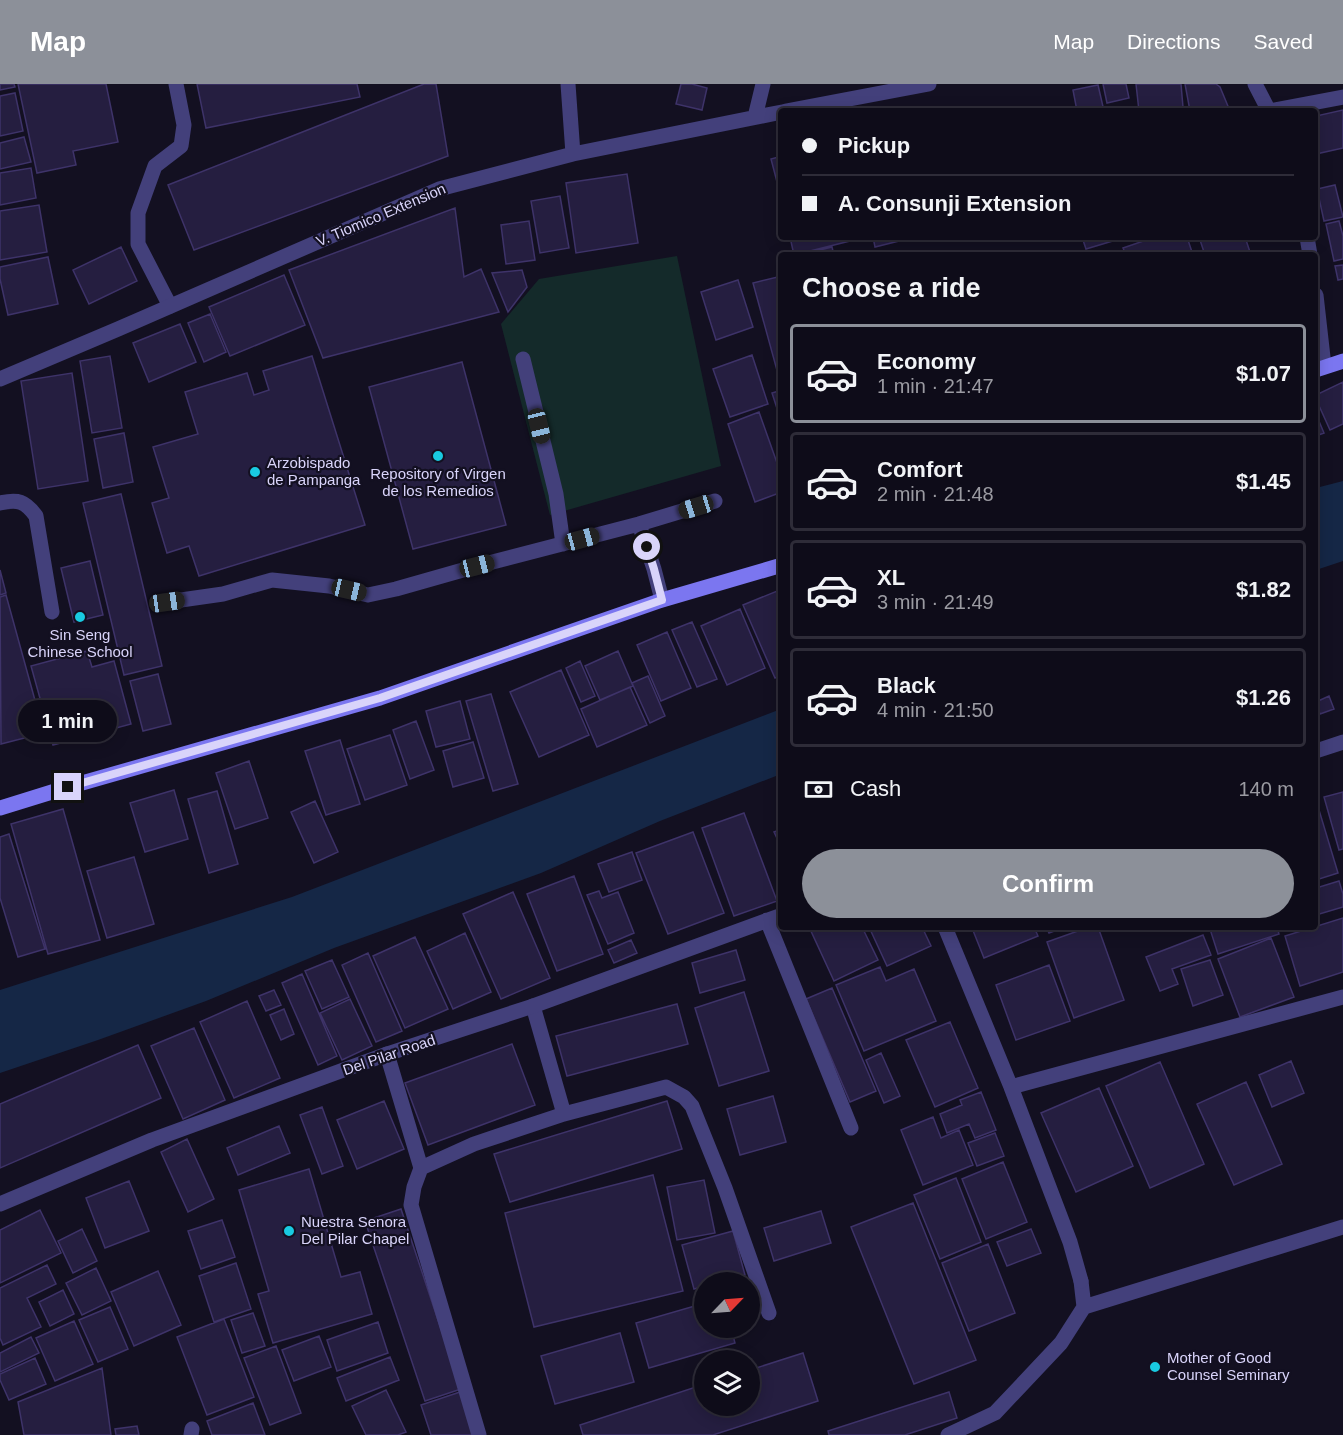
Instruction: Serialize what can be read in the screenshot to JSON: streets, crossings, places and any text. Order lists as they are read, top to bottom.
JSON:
{
  "streets": {
    "street": ["V. Tiomico Extension", "Del Pilar Road"]
  },
  "places": [
    "Repository of Virgen de los Remedios",
    "Arzobispado de Pampanga",
    "Sin Seng Chinese School",
    "Nuestra Senora Del Pilar Chapel",
    "Mother of Good Counsel Seminary"
  ],
  "north": "top right",
  "page": {
    "header": "Map",
    "nav": ["Map", "Directions", "Saved"],
    "banner": ["Pickup", "A. Consunji Extension"],
    "heading": "Choose a ride",
    "list": [
      {
        "name": "Economy",
        "note": "1 min · 21:47",
        "value": "$1.07"
      },
      {
        "name": "Comfort",
        "note": "2 min · 21:48",
        "value": "$1.45"
      },
      {
        "name": "XL",
        "note": "3 min · 21:49",
        "value": "$1.82"
      },
      {
        "name": "Black",
        "note": "4 min · 21:50",
        "value": "$1.26"
      }
    ],
    "bubble": "1 min",
    "pay": ["Cash", "140 m"],
    "buttons": "Confirm"
  }
}
